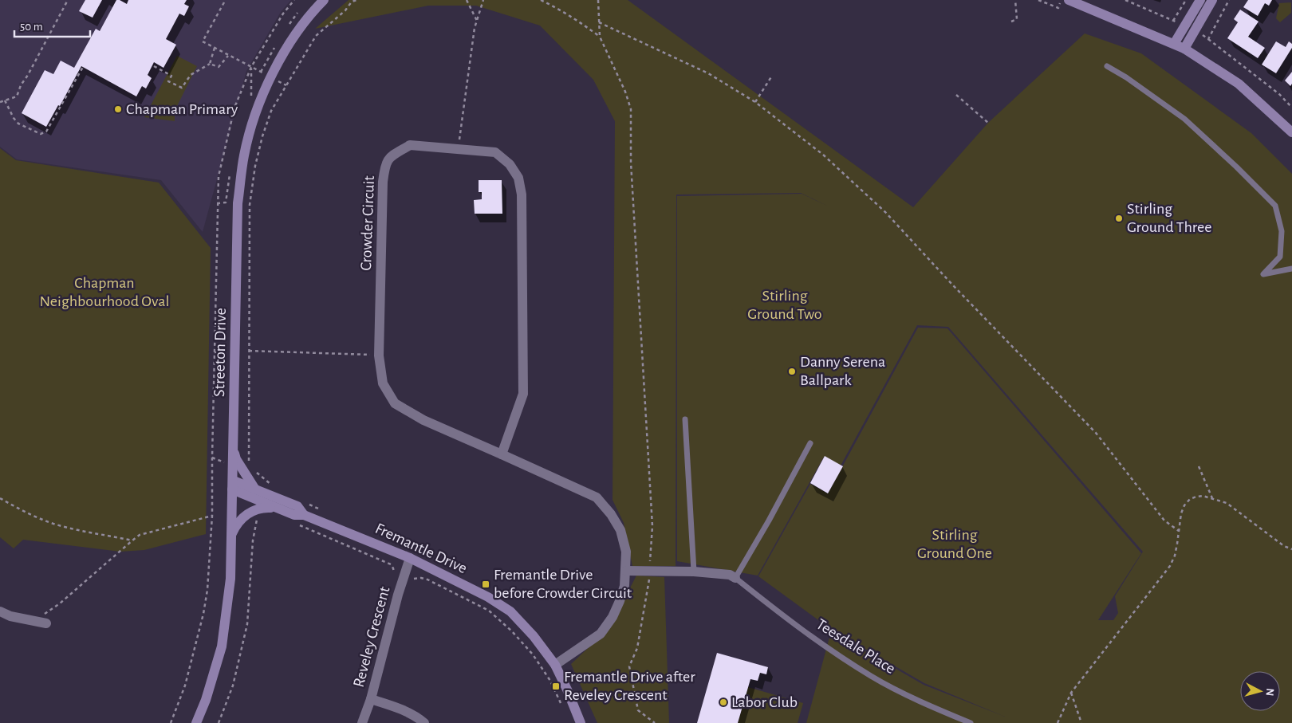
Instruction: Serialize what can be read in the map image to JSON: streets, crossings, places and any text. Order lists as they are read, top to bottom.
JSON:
{
  "streets": {
    "main road": ["Streeton Drive", "Fremantle Drive"],
    "street": ["Crowder Circuit", "Reveley Crescent", "Teesdale Place"]
  },
  "crossings": [
    ["Crowder Circuit", "Fremantle Drive"],
    ["Crowder Circuit", "Teesdale Place"],
    ["Streeton Drive", "Fremantle Drive"],
    ["Fremantle Drive", "Reveley Crescent"]
  ],
  "parks": ["Chapman Neighbourhood Oval", "Stirling Ground Two", "Stirling Ground One"],
  "places": {
    "other": [
      "Chapman Primary",
      "Stirling Ground Three",
      "Danny Serena Ballpark",
      "Labor Club"
    ],
    "transit": ["Fremantle Drive before Crowder Circuit", "Fremantle Drive after Reveley Crescent"]
  },
  "scale_bar": "50 m",
  "north": "right"
}
